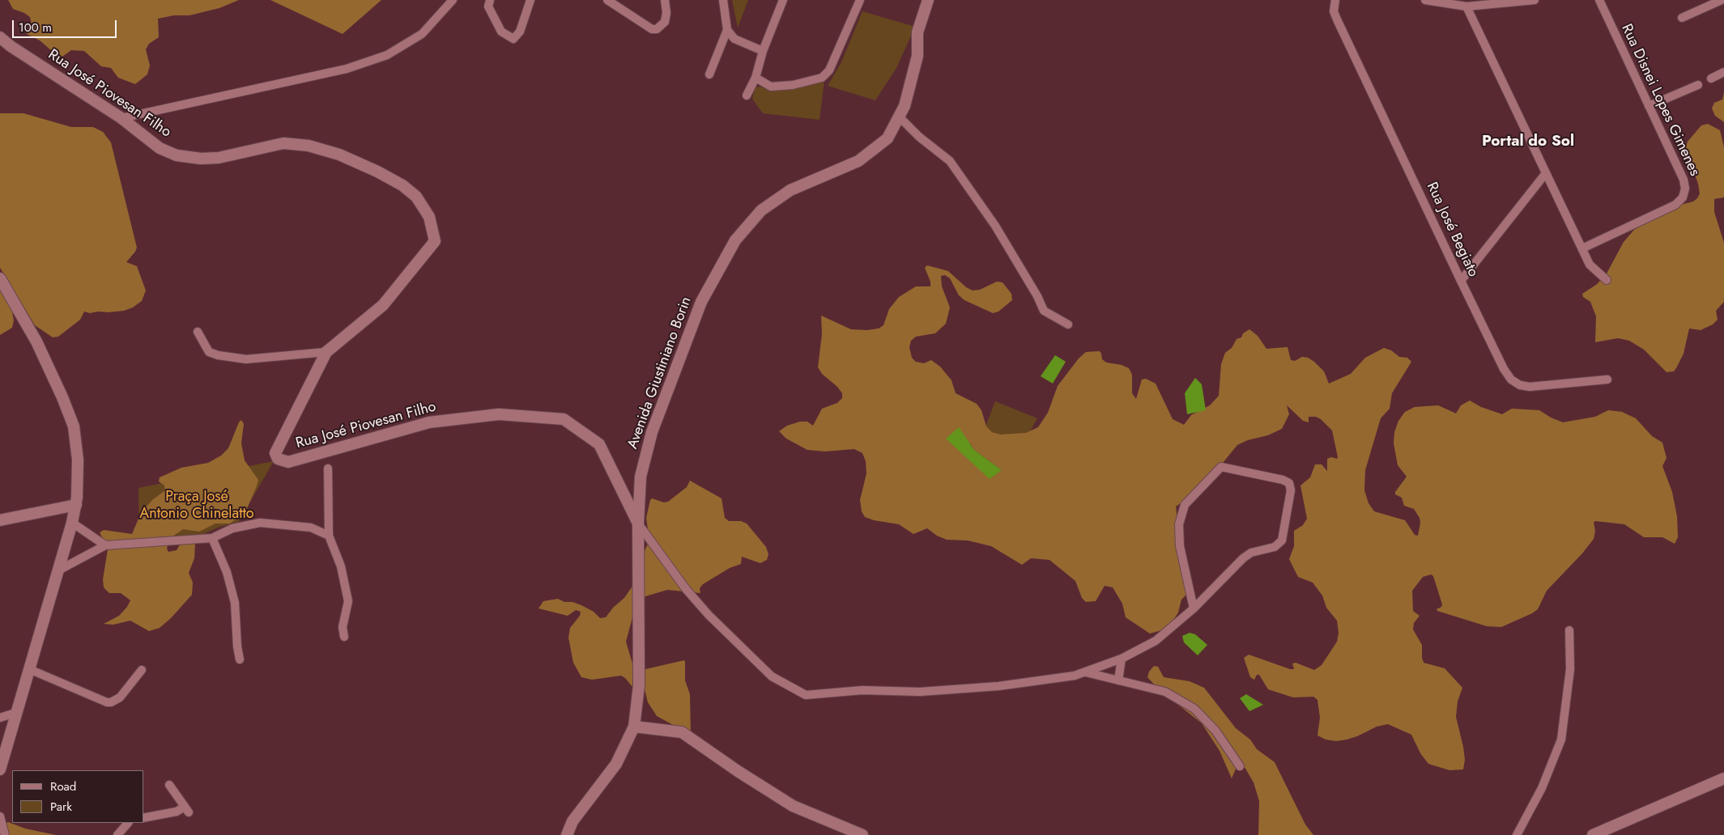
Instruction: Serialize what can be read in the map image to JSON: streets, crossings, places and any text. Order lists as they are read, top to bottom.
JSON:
{
  "streets": {
    "street": [
      "Rua José Piovesan Filho",
      "Rua Disnei Lopes Gimenes",
      "Rua José Begiato",
      "Avenida Giustiniano Borin"
    ]
  },
  "crossings": [
    ["Rua José Piovesan Filho", "Avenida Giustiniano Borin"]
  ],
  "districts": ["Portal do Sol"],
  "parks": ["Praça José Antonio Chinelatto"],
  "legend": ["Road", "Park"],
  "scale_bar": "100 m"
}
